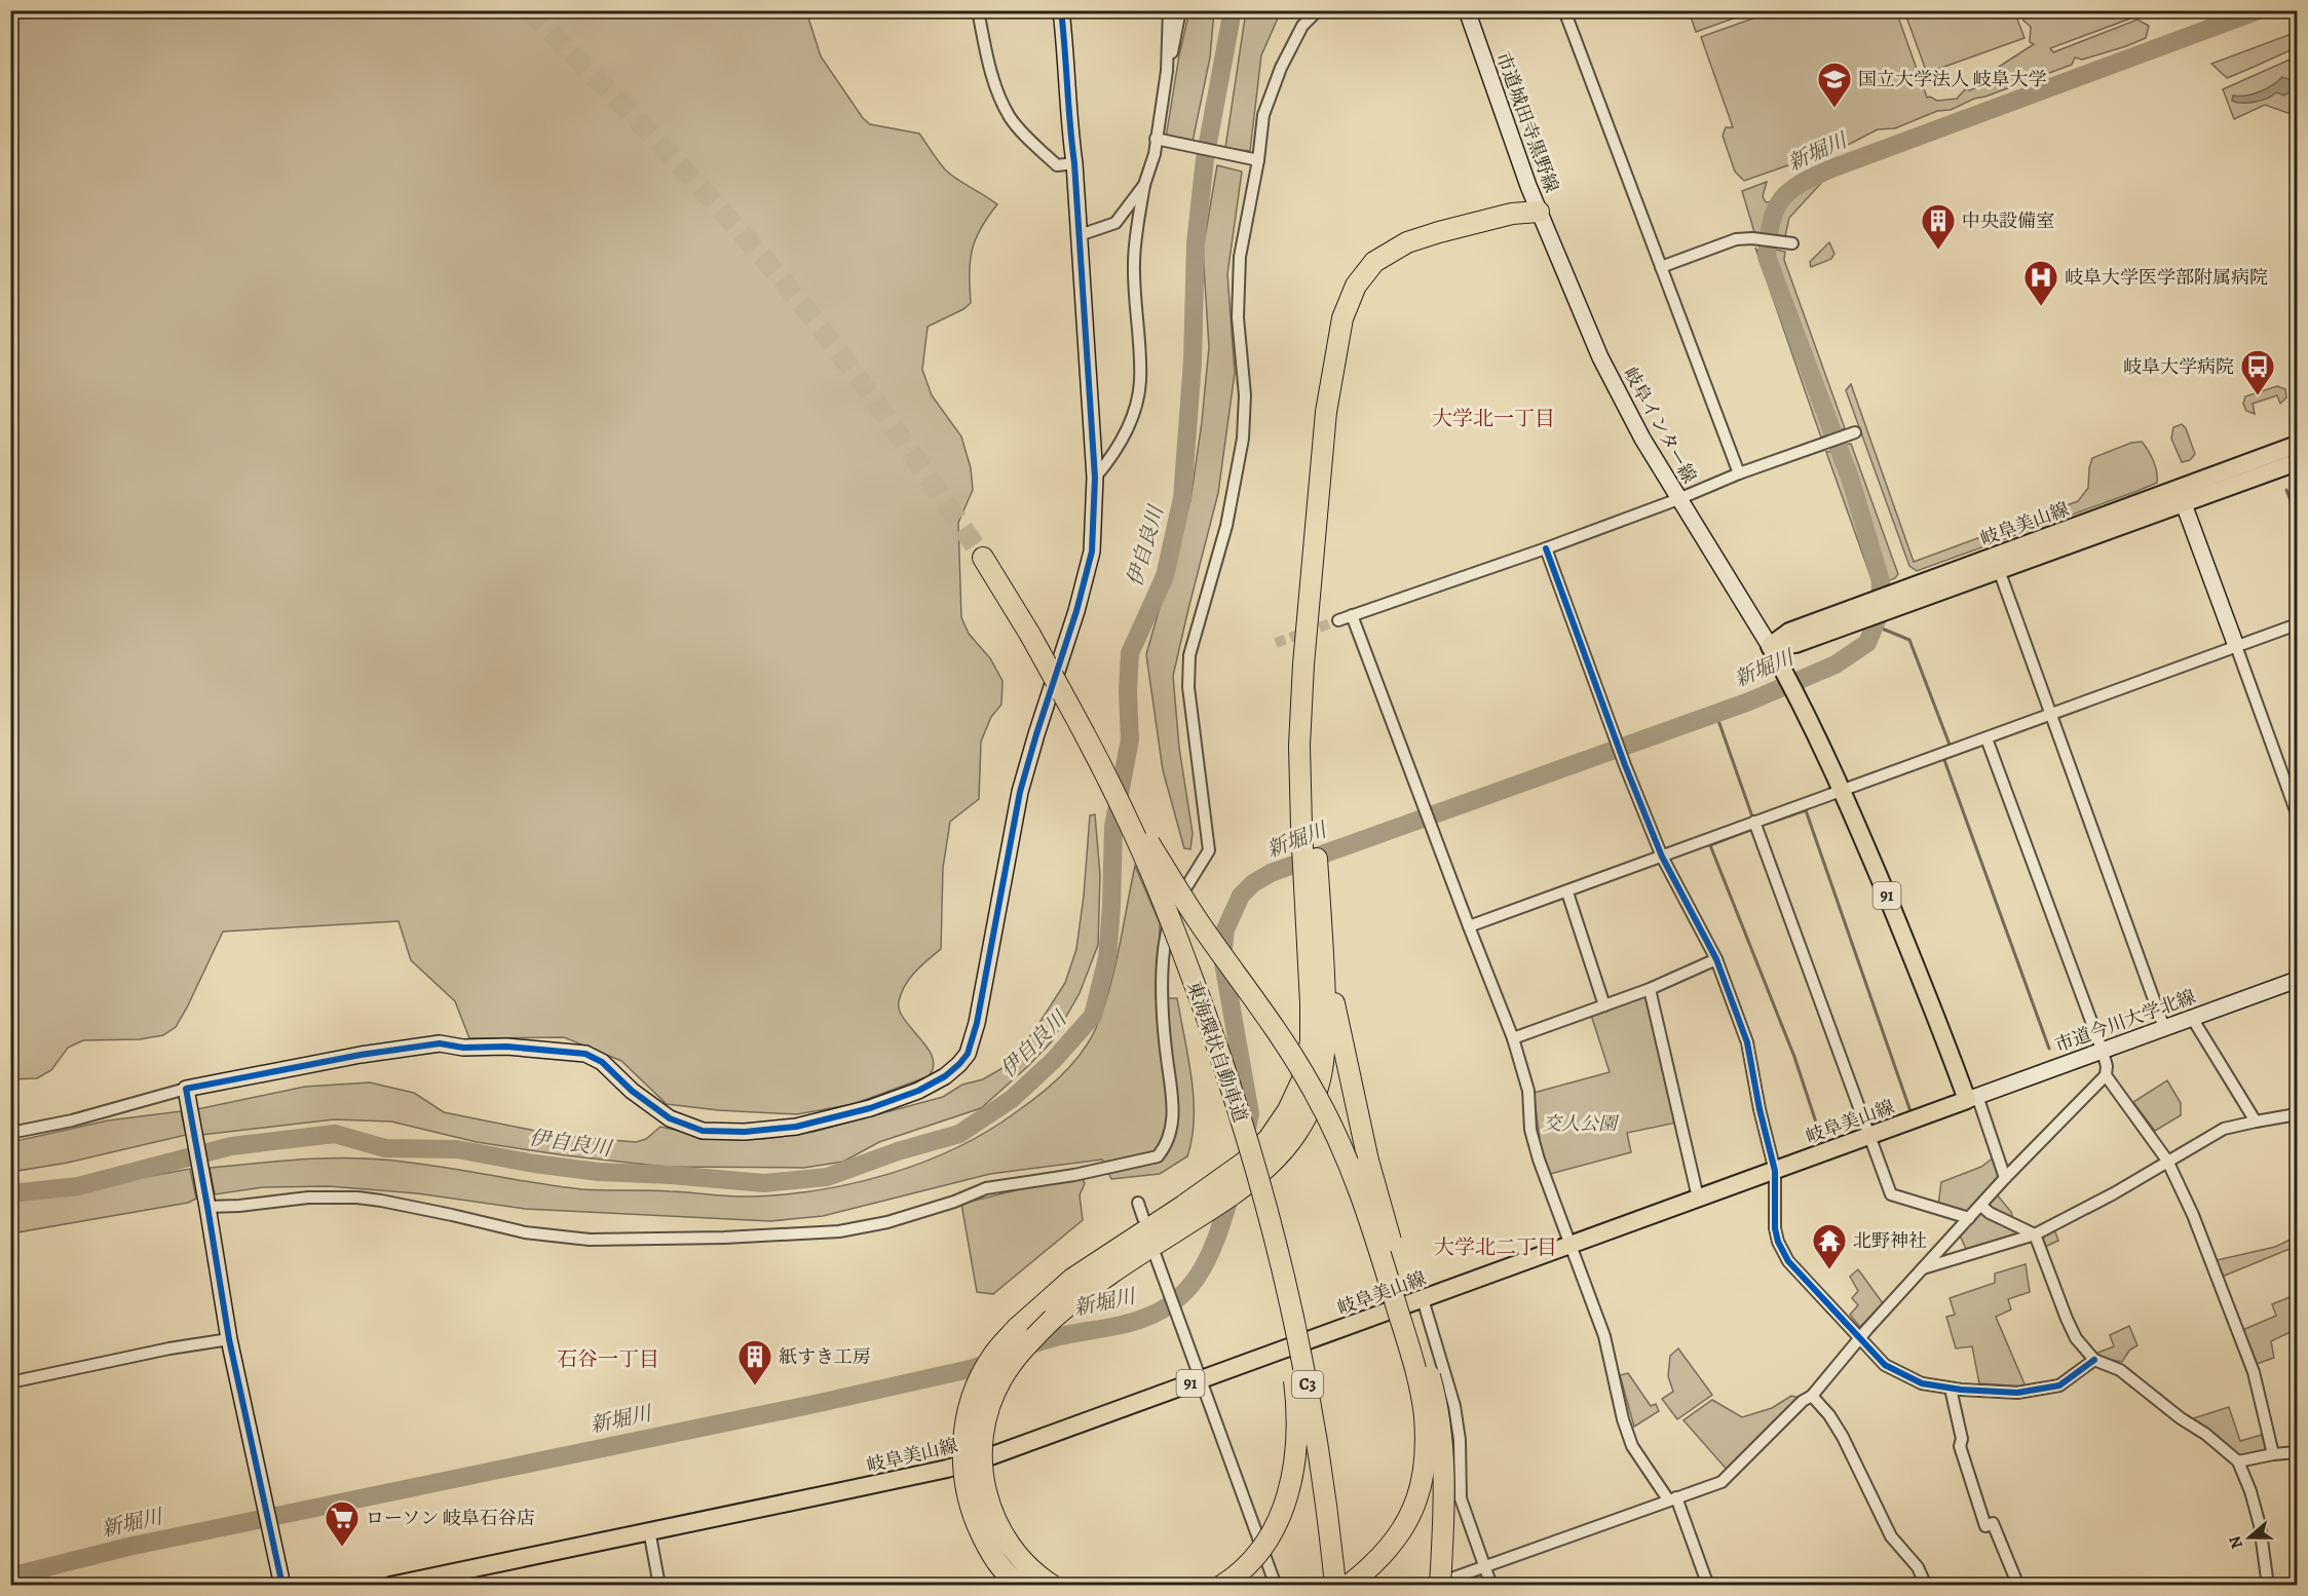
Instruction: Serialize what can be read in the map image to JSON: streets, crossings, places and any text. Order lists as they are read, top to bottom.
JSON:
{
  "streets": {
    "highway": ["東海環状自動車道", "C3"],
    "main road": ["岐阜美山線", "91"],
    "street": ["市道城田寺黒野線", "岐阜インター線", "市道今川大学北線"]
  },
  "crossings": [
    ["市道城田寺黒野線", "岐阜インター線"],
    ["岐阜インター線", "岐阜美山線"],
    ["岐阜インター線", "91"],
    ["岐阜美山線", "91"],
    ["岐阜美山線", "市道今川大学北線"],
    ["91", "市道今川大学北線"]
  ],
  "districts": ["大学北一丁目", "大学北二丁目", "石谷一丁目"],
  "water": ["新堀川", "伊自良川"],
  "parks": ["交人公園"],
  "places": {
    "school or university": ["国立大学法人 岐阜大学"],
    "building": ["中央設備室", "紙すき工房"],
    "hospital": ["岐阜大学医学部附属病院"],
    "bus stop": ["岐阜大学病院"],
    "temple": ["北野神社"],
    "supermarket": ["ローソン 岐阜石谷店"]
  },
  "north": "left"
}
